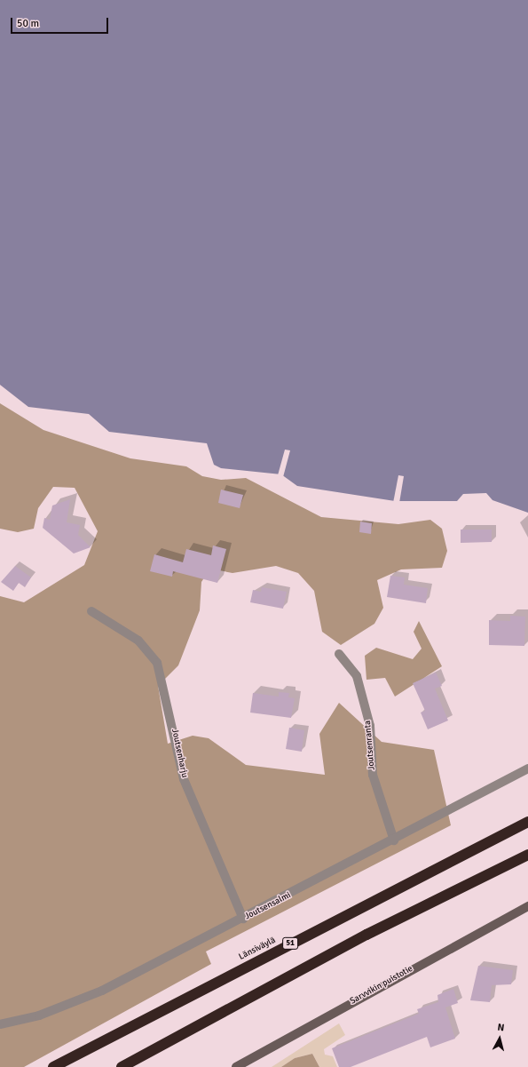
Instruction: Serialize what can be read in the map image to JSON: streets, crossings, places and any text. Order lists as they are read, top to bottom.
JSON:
{
  "streets": {
    "highway": ["51", "Länsiväylä"],
    "main road": ["Sarvvikin puistotie"],
    "street": ["Joutsenranta", "Joutsenharju", "Joutsensalmi"]
  },
  "crossings": [
    ["Joutsenranta", "Joutsensalmi"],
    ["Joutsenharju", "Joutsensalmi"]
  ],
  "scale_bar": "50 m",
  "north": "top"
}
